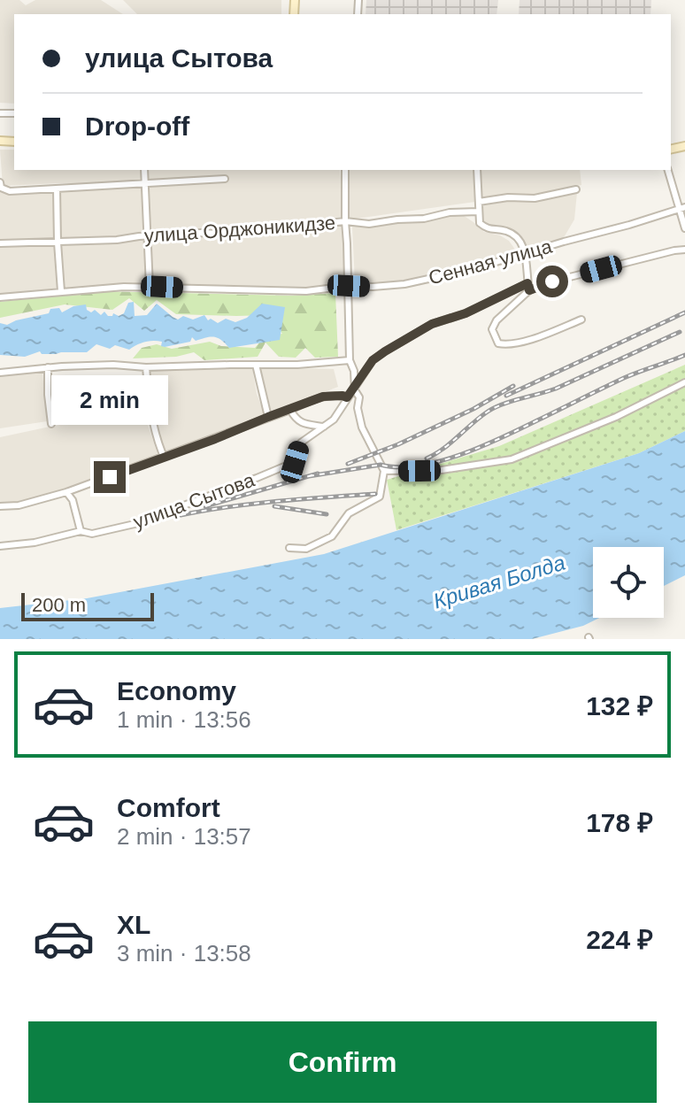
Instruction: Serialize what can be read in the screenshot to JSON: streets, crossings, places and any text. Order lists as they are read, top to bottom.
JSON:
{
  "streets": {
    "street": ["улица Орджоникидзе", "Сенная улица", "улица Сытова"]
  },
  "water": ["Кривая Болда"],
  "scale_bar": "200 m",
  "page": {
    "banner": ["улица Сытова", "Drop-off"],
    "bubble": "2 min",
    "scale": "200 m",
    "list": [
      {
        "name": "Economy",
        "note": "1 min · 13:56",
        "value": "132 ₽"
      },
      {
        "name": "Comfort",
        "note": "2 min · 13:57",
        "value": "178 ₽"
      },
      {
        "name": "XL",
        "note": "3 min · 13:58",
        "value": "224 ₽"
      }
    ],
    "buttons": "Confirm"
  }
}
